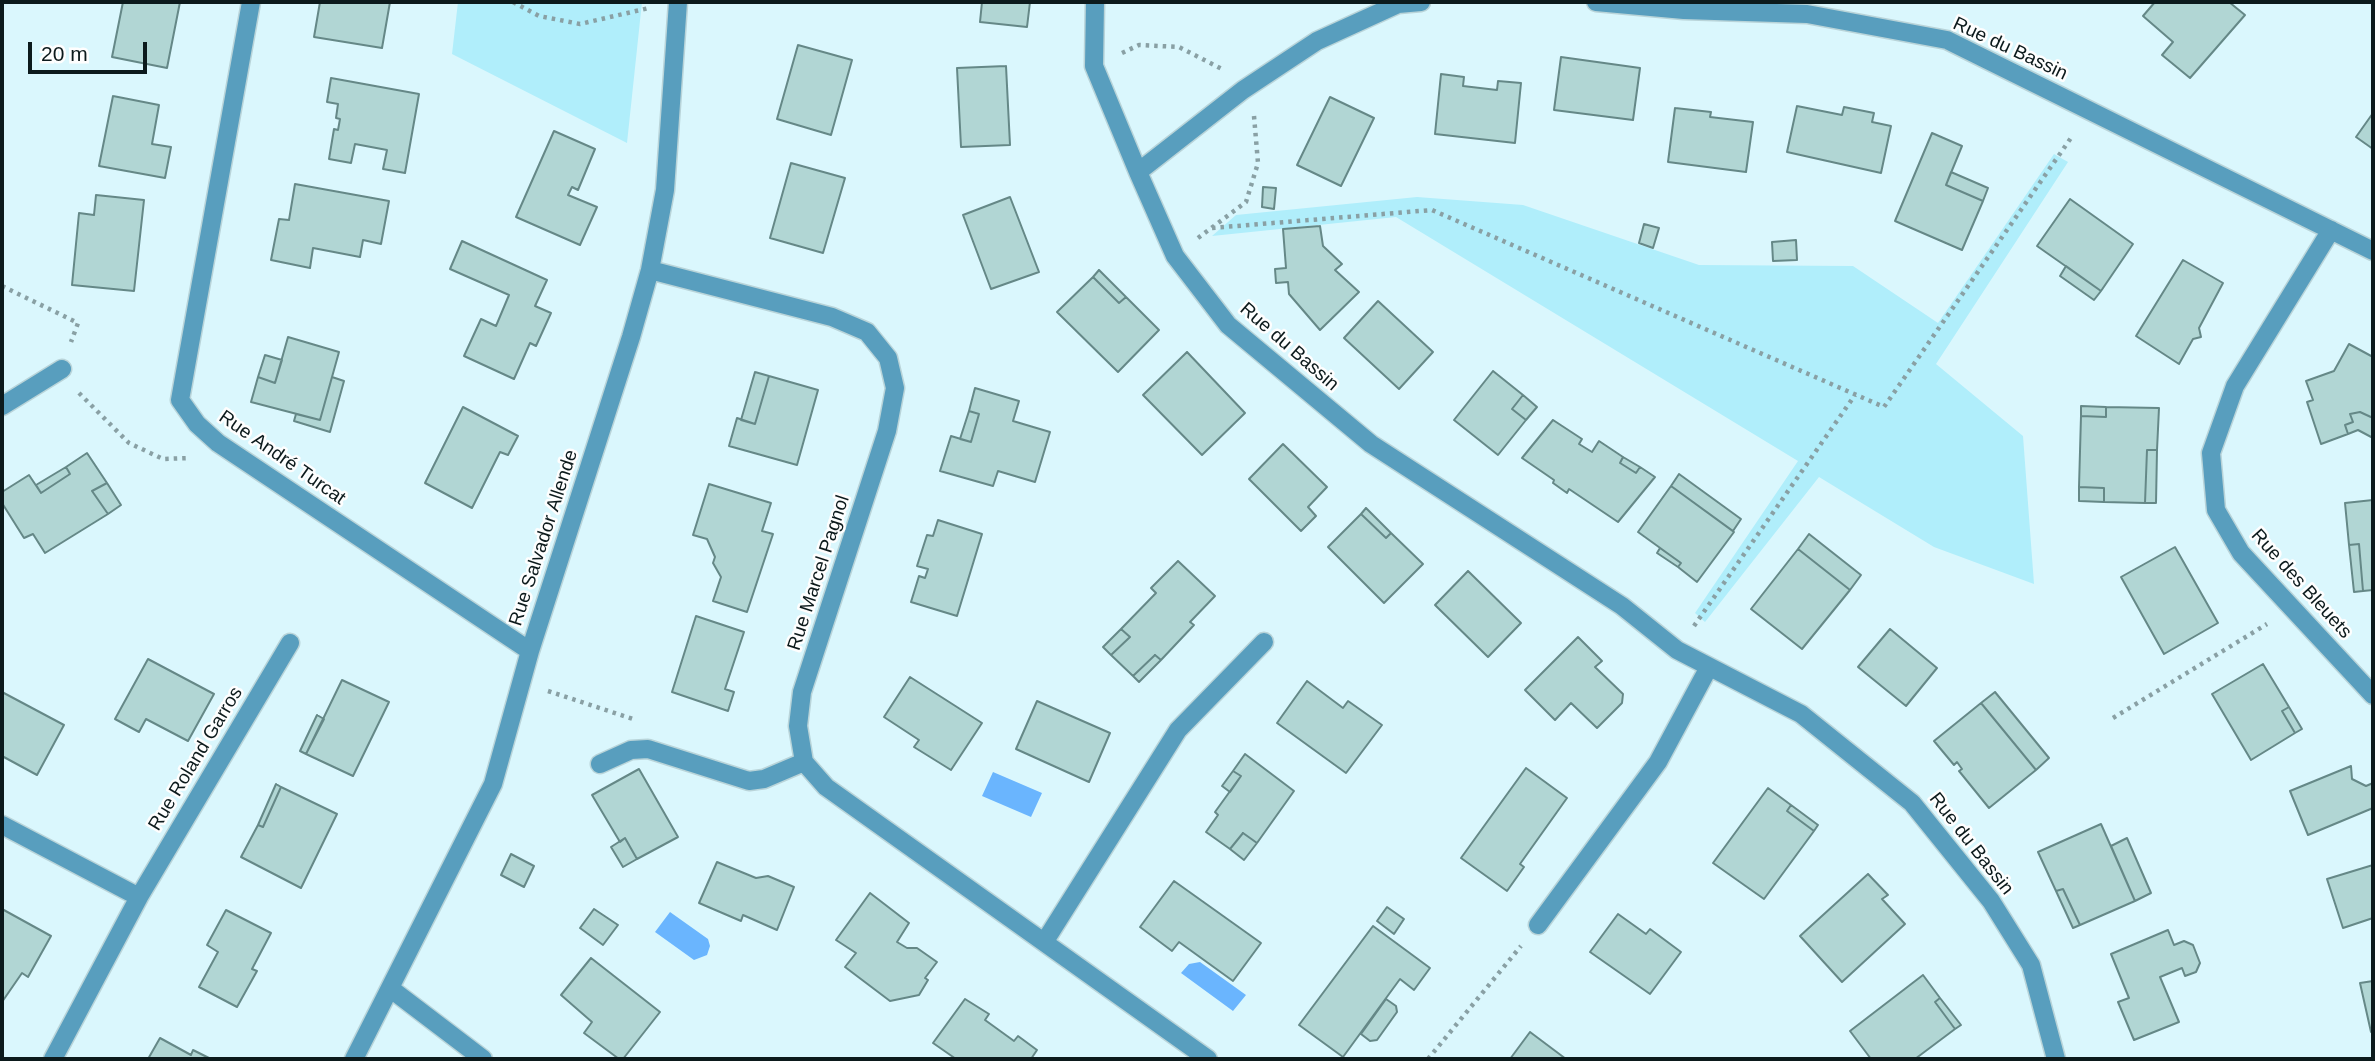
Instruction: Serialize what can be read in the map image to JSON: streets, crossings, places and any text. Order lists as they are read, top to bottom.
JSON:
{
  "streets": {
    "street": [
      "Rue du Bassin",
      "Rue André Turcat",
      "Rue Salvador Allende",
      "Rue Marcel Pagnol",
      "Rue des Bleuets",
      "Rue Roland Garros"
    ]
  },
  "crossings": [
    ["Rue du Bassin", "Rue des Bleuets"],
    ["Rue André Turcat", "Rue Salvador Allende"],
    ["Rue Salvador Allende", "Rue Marcel Pagnol"]
  ],
  "scale_bar": "20 m"
}
